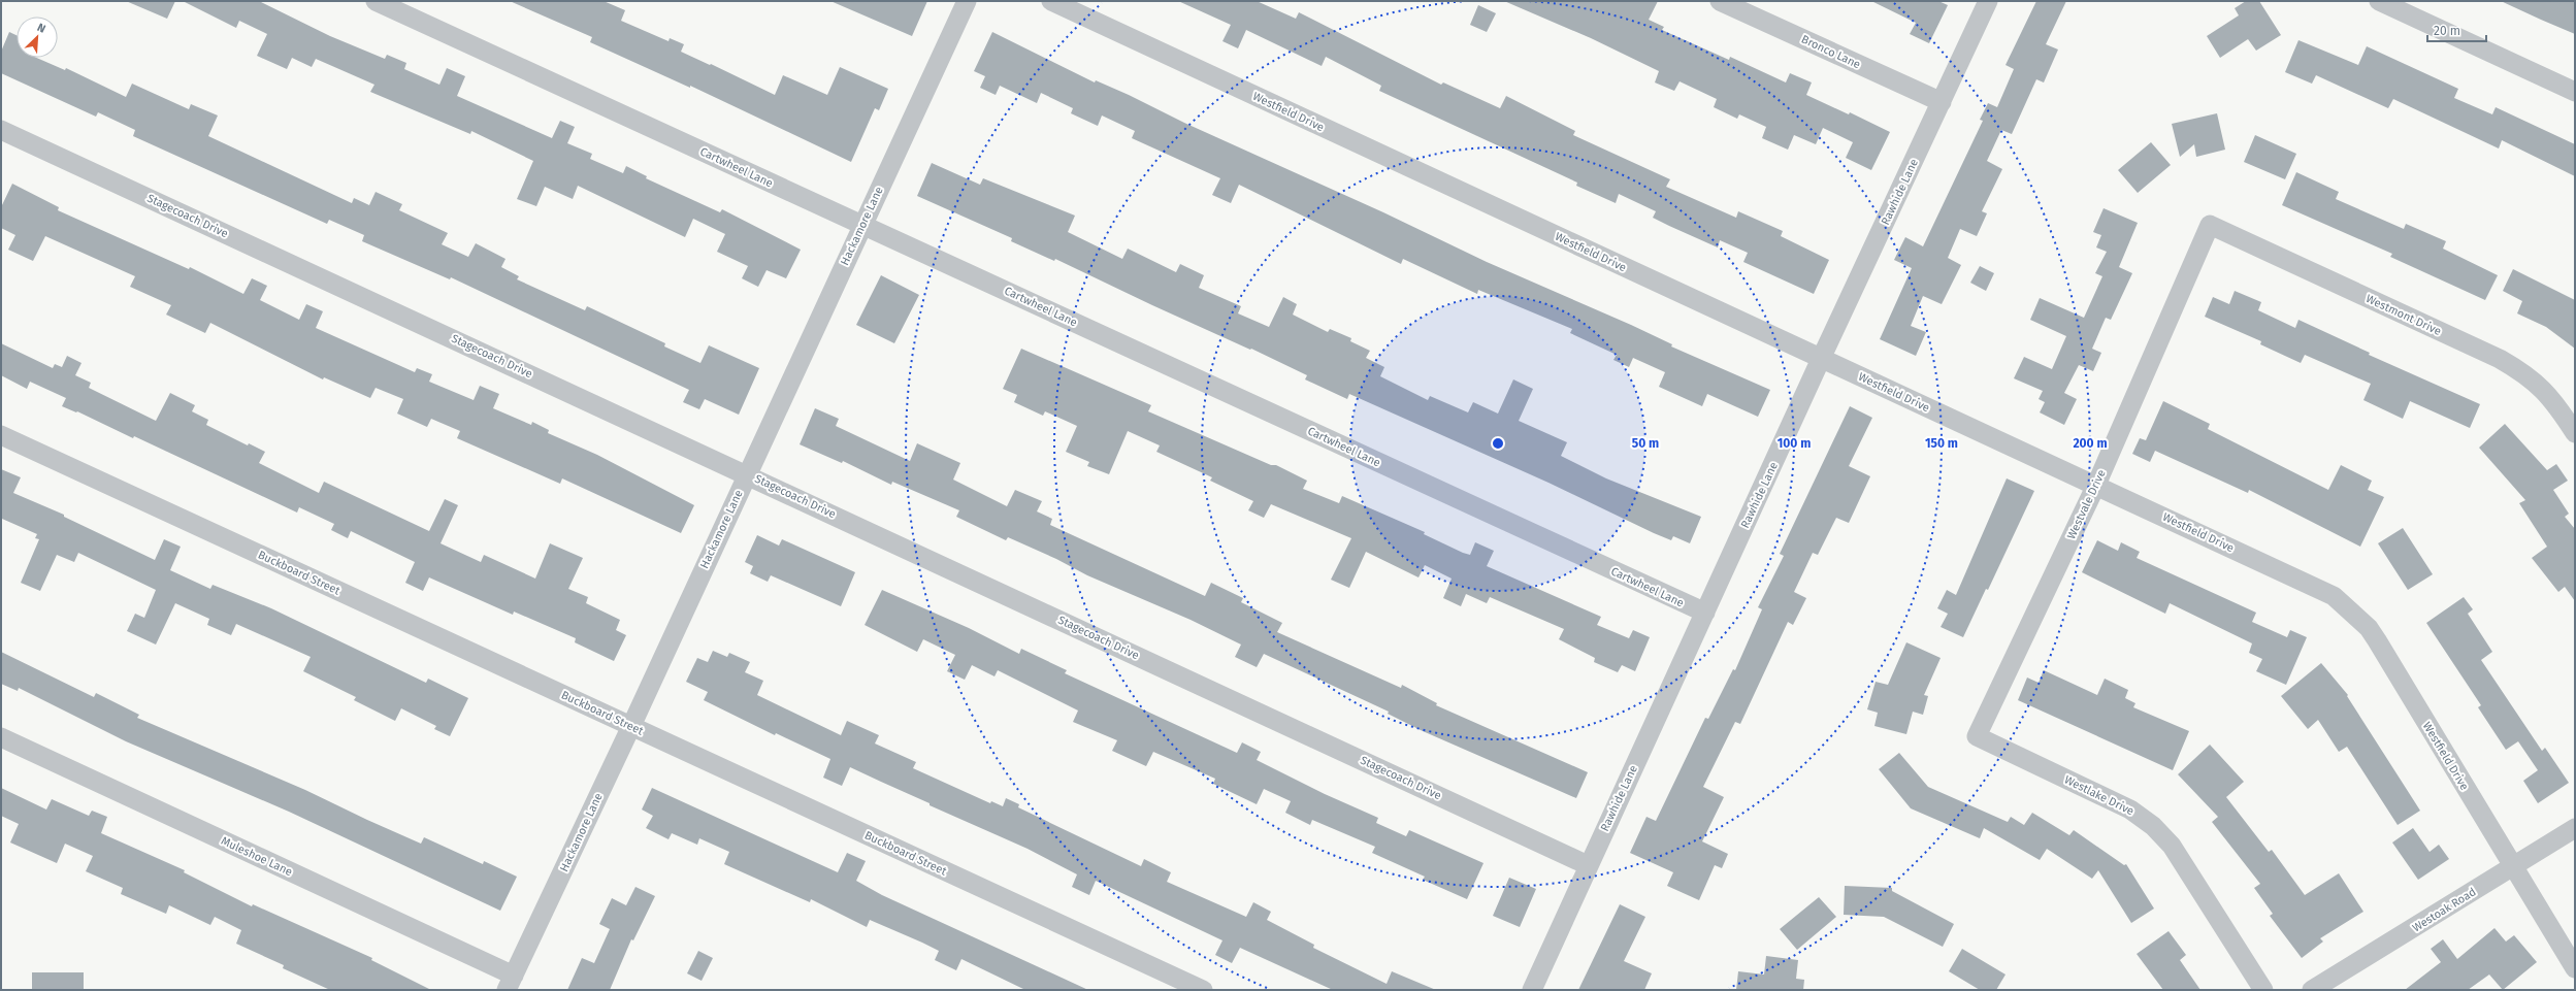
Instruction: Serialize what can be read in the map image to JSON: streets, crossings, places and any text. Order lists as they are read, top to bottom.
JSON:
{
  "streets": {
    "street": [
      "Bronco Lane",
      "Westfield Drive",
      "Cartwheel Lane",
      "Rawhide Lane",
      "Stagecoach Drive",
      "Hackamore Lane",
      "Westmont Drive",
      "Westvale Drive",
      "Buckboard Street",
      "Westlake Drive",
      "Muleshoe Lane",
      "Westoak Road"
    ]
  },
  "crossings": [
    ["Bronco Lane", "Rawhide Lane"],
    ["Westfield Drive", "Rawhide Lane"],
    ["Westfield Drive", "Westvale Drive"],
    ["Westfield Drive", "Westoak Road"],
    ["Cartwheel Lane", "Rawhide Lane"],
    ["Cartwheel Lane", "Hackamore Lane"],
    ["Rawhide Lane", "Stagecoach Drive"],
    ["Stagecoach Drive", "Hackamore Lane"],
    ["Hackamore Lane", "Buckboard Street"],
    ["Hackamore Lane", "Muleshoe Lane"],
    ["Westmont Drive", "Westvale Drive"],
    ["Westvale Drive", "Westlake Drive"]
  ],
  "scale_bar": "20 m",
  "north": "top right",
  "rings": [
    "50 m",
    "100 m",
    "150 m",
    "200 m"
  ]
}
